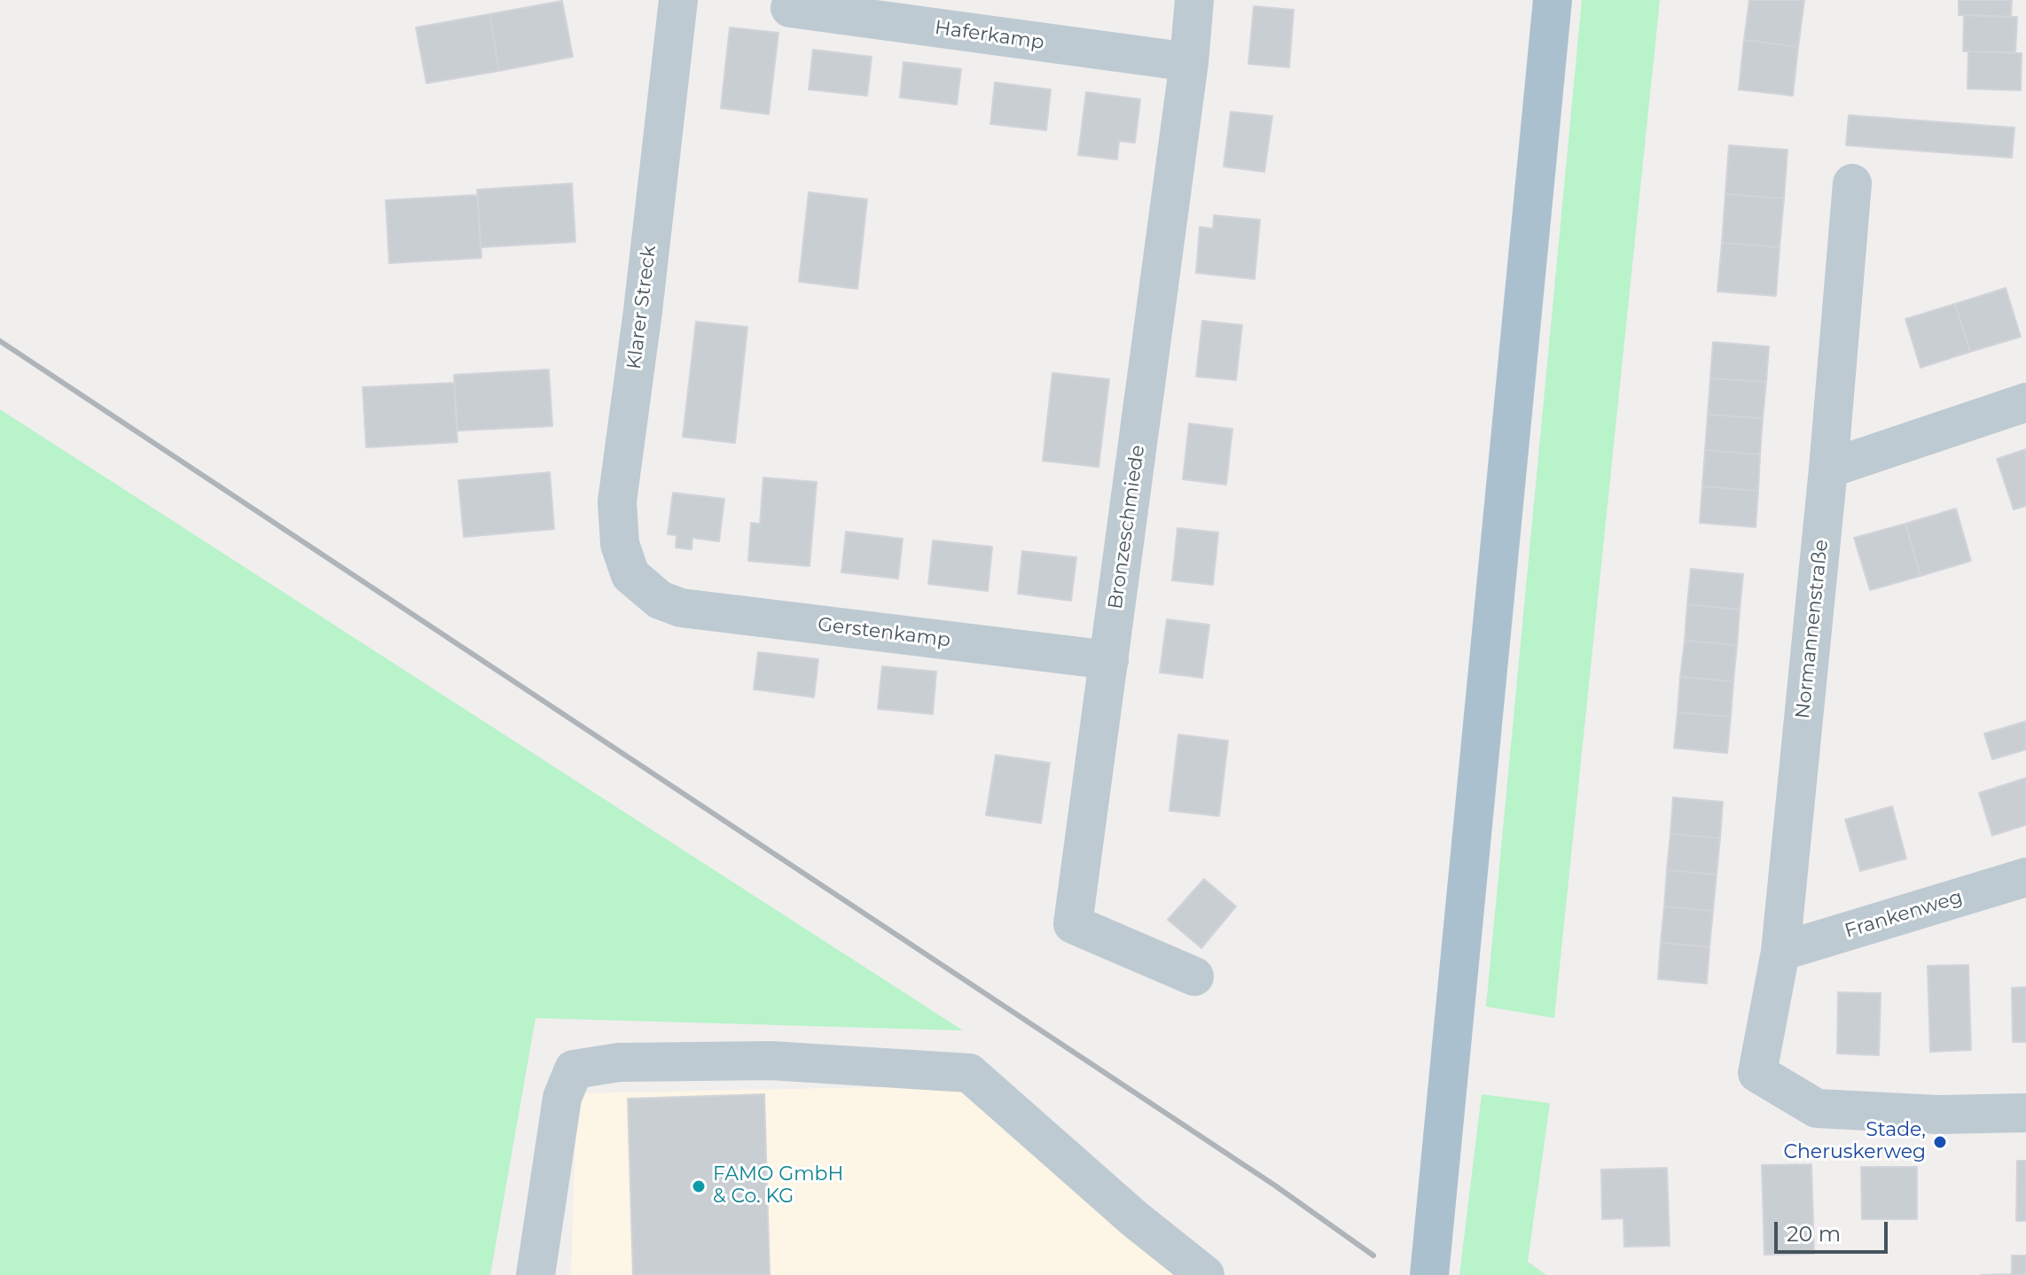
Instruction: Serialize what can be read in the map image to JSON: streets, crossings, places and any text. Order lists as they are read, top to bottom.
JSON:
{
  "streets": {
    "street": [
      "Haferkamp",
      "Klarer Streck",
      "Bronzeschmiede",
      "Normannenstraße",
      "Gerstenkamp",
      "Frankenweg"
    ]
  },
  "crossings": [
    ["Haferkamp", "Bronzeschmiede"],
    ["Klarer Streck", "Gerstenkamp"],
    ["Bronzeschmiede", "Gerstenkamp"],
    ["Normannenstraße", "Frankenweg"]
  ],
  "places": ["Stade, Cheruskerweg", "FAMO GmbH & Co. KG"],
  "scale_bar": "20 m"
}
